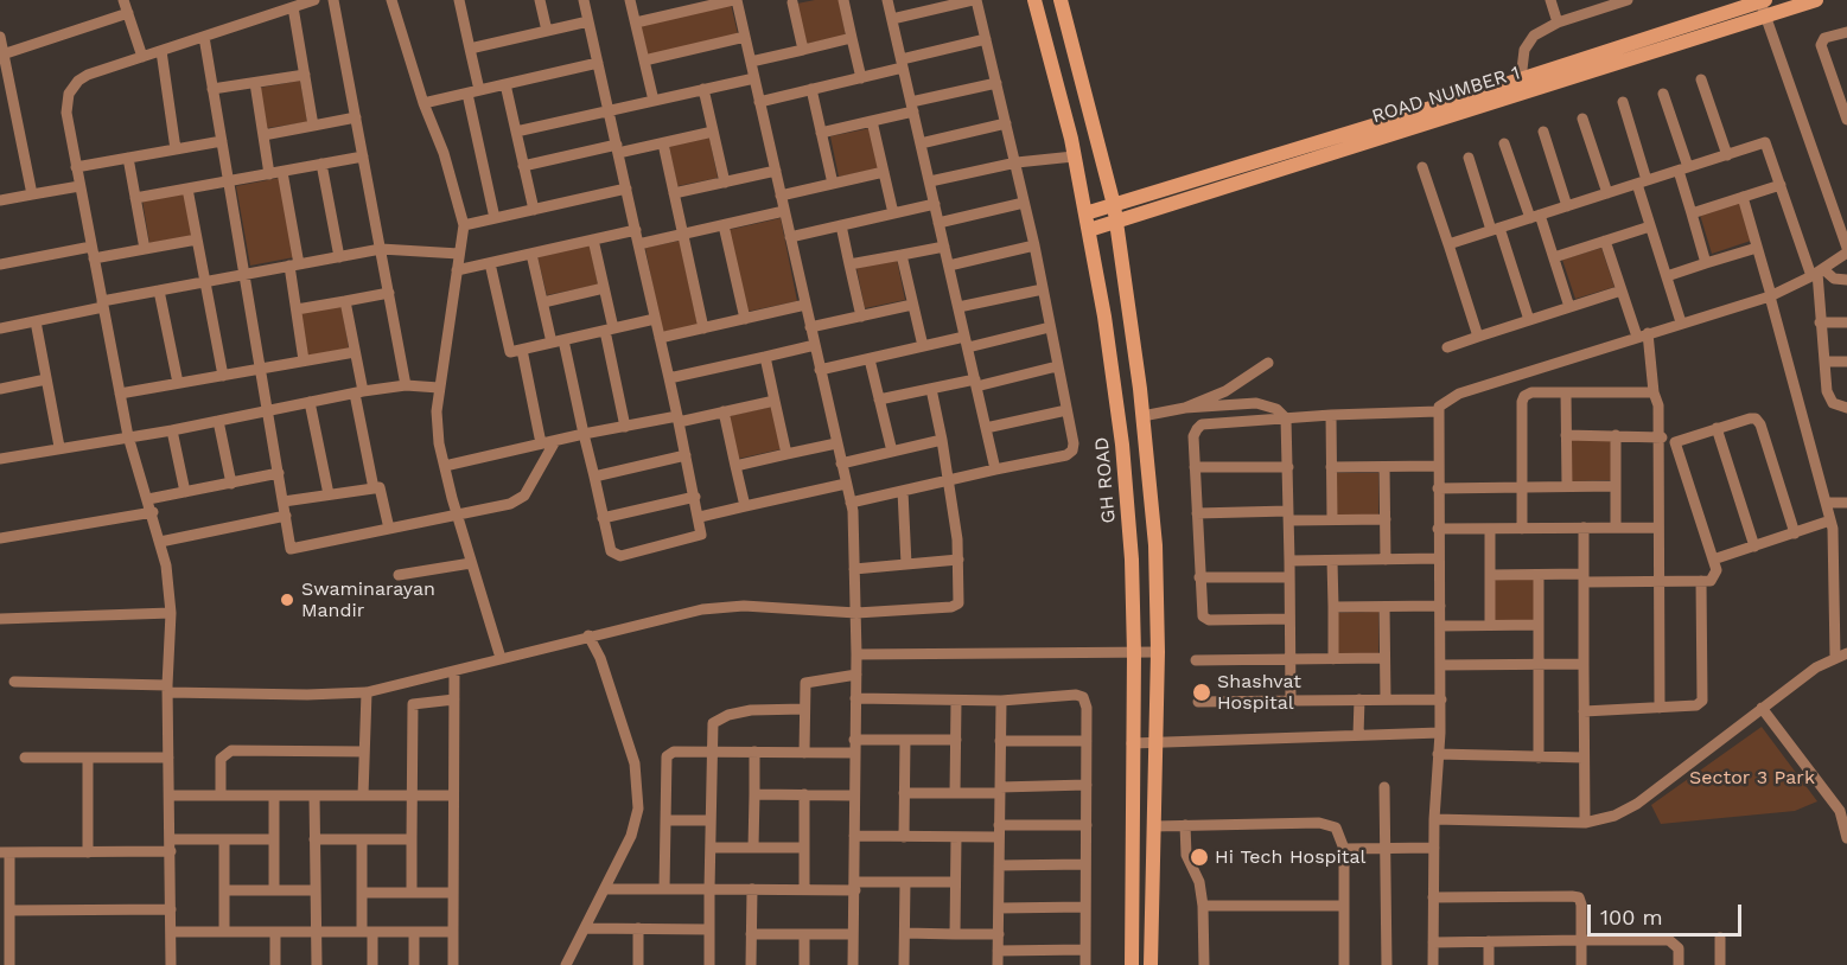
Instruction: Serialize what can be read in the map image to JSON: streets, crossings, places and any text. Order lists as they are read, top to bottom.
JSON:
{
  "streets": {
    "main road": ["ROAD NUMBER 1", "GH ROAD"]
  },
  "crossings": [
    ["ROAD NUMBER 1", "GH ROAD"]
  ],
  "parks": ["Sector 3 Park"],
  "places": ["Swaminarayan Mandir", "Shashvat Hospital", "Hi Tech Hospital"],
  "scale_bar": "100 m"
}
